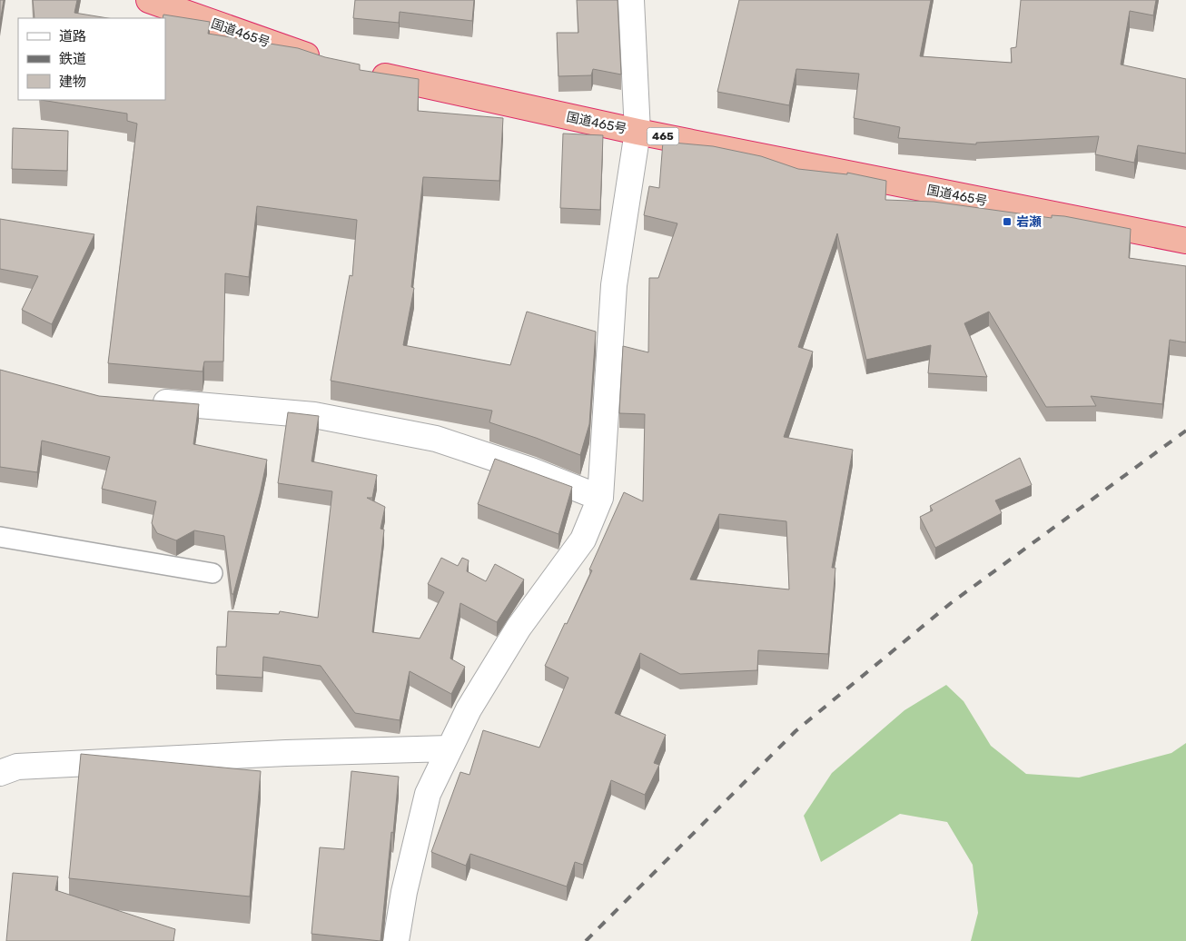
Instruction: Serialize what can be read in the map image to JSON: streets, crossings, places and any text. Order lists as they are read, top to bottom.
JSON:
{
  "streets": {
    "highway": ["国道465号", "465"]
  },
  "places": {
    "transit": ["岩瀬"]
  },
  "legend": ["道路", "鉄道", "建物"]
}
